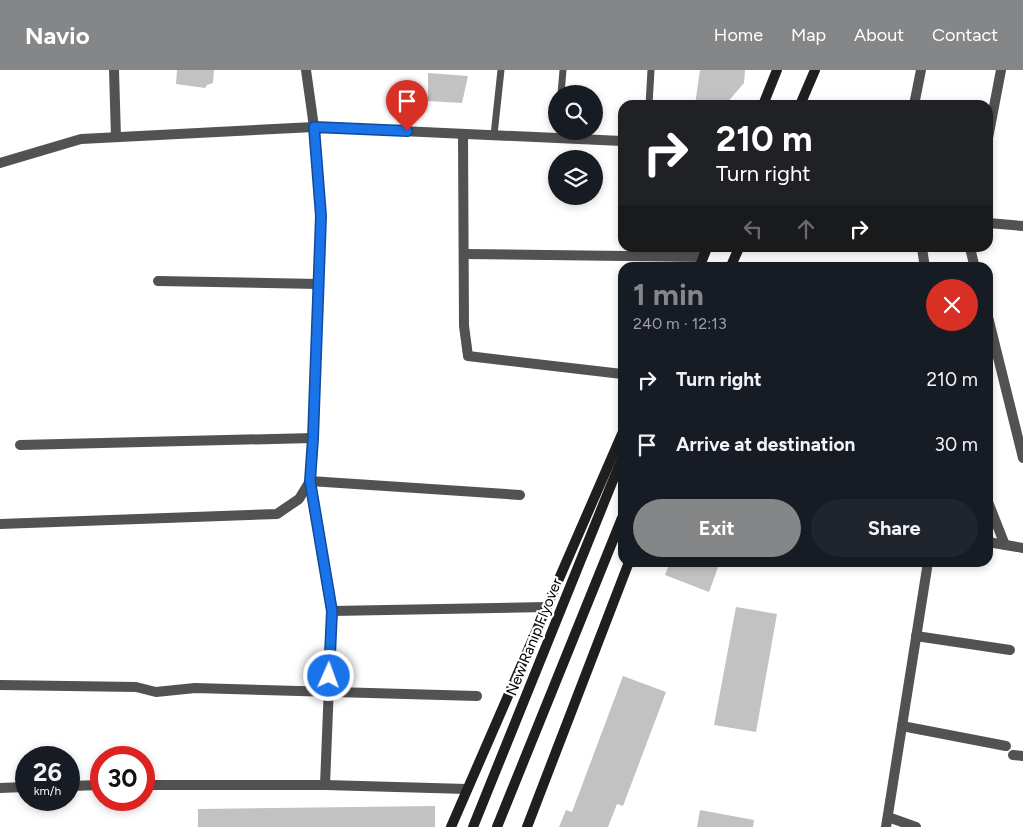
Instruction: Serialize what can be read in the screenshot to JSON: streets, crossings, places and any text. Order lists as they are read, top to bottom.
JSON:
{
  "streets": {
    "main road": ["New Ranip Flyover"]
  },
  "page": {
    "header": "Navio",
    "nav": [
      "Home",
      "Map",
      "About",
      "Contact"
    ],
    "turn": ["210 m", "Turn right"],
    "heading": ["1 min", "240 m · 12:13"],
    "list": [
      {
        "name": "Turn right",
        "value": "210 m"
      },
      {
        "name": "Arrive at destination",
        "value": "30 m"
      }
    ],
    "buttons": ["Exit", "Share"],
    "speed": "26 km/h",
    "limit": "30"
  }
}
